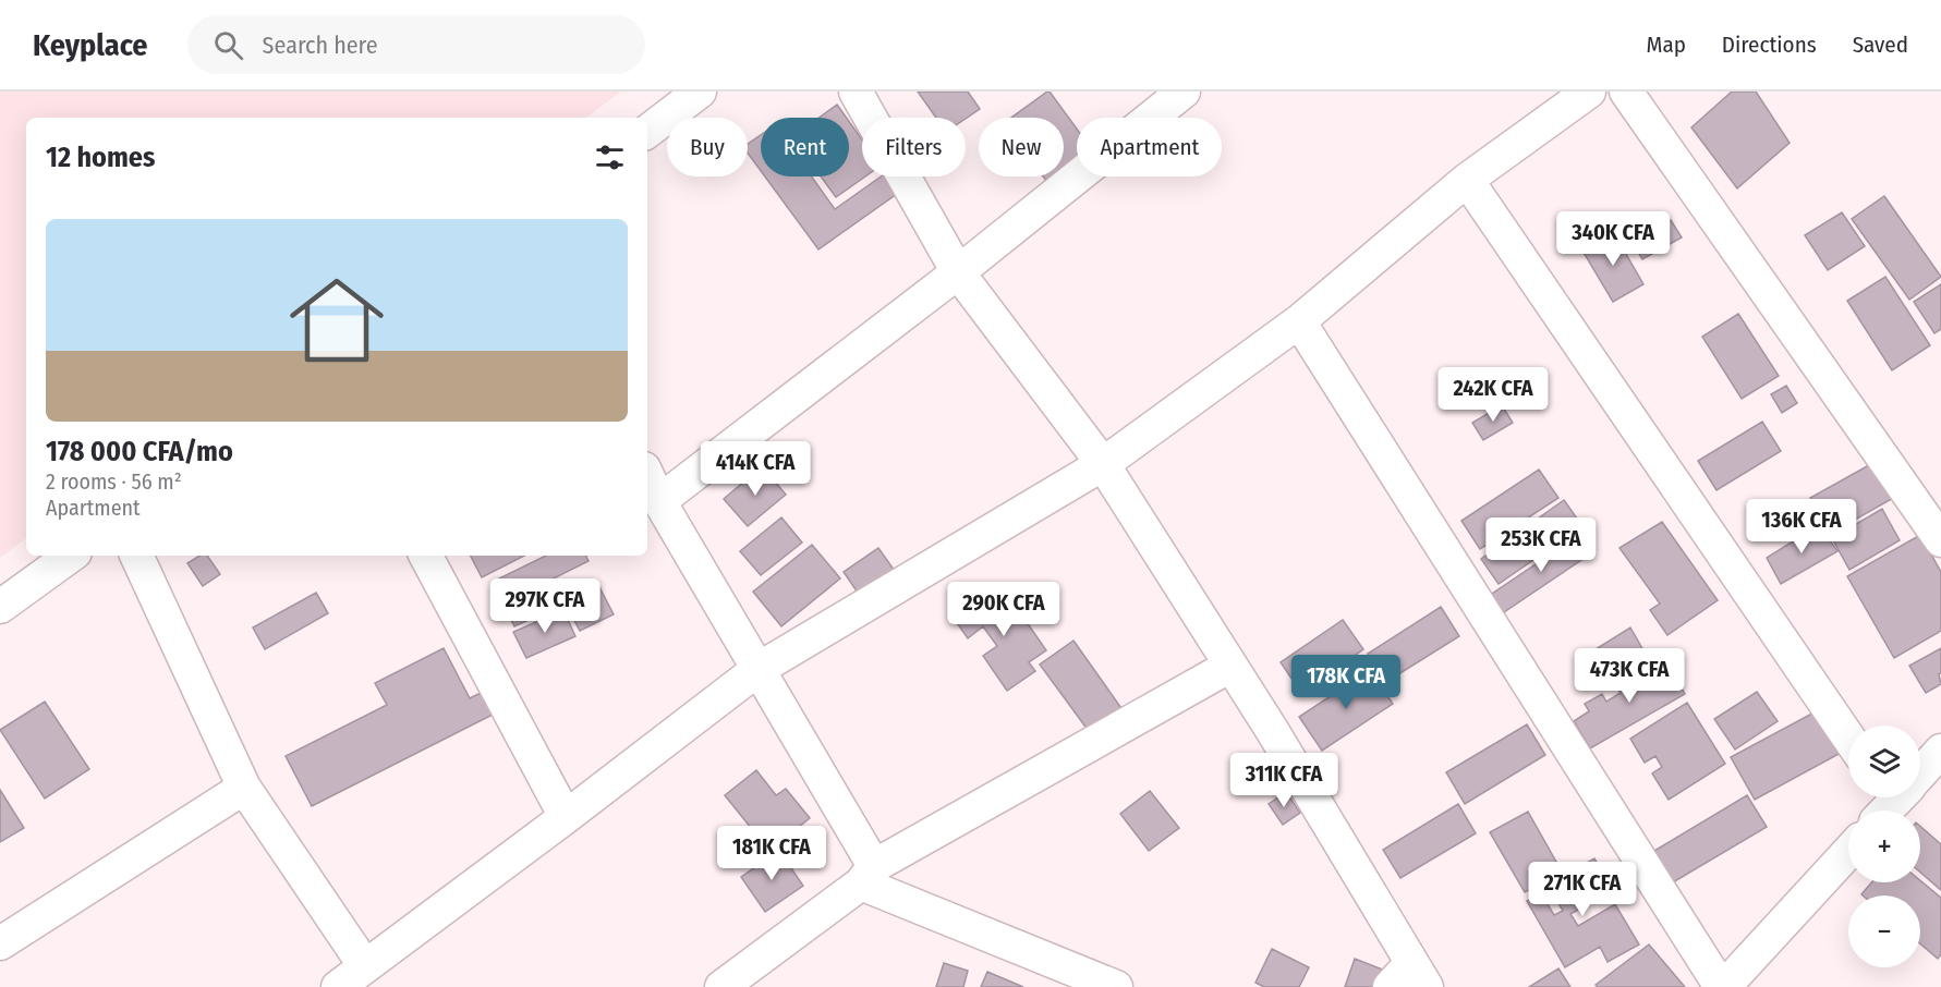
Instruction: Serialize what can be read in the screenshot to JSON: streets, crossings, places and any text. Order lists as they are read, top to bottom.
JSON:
{
  "page": {
    "header": "Keyplace",
    "search": "Search here",
    "nav": ["Map", "Directions", "Saved"],
    "chip": [
      "Buy",
      "Rent",
      "Filters",
      "New",
      "Apartment"
    ],
    "heading": "12 homes",
    "list": [
      {
        "name": "178 000 CFA/mo",
        "note": "2 rooms · 56 m² · Apartment"
      }
    ],
    "price": [
      "340K CFA",
      "242K CFA",
      "414K CFA",
      "136K CFA",
      "253K CFA",
      "297K CFA",
      "290K CFA",
      "473K CFA",
      "178K CFA",
      "311K CFA",
      "181K CFA",
      "271K CFA"
    ],
    "map_buttons": ["+", "−"]
  }
}
